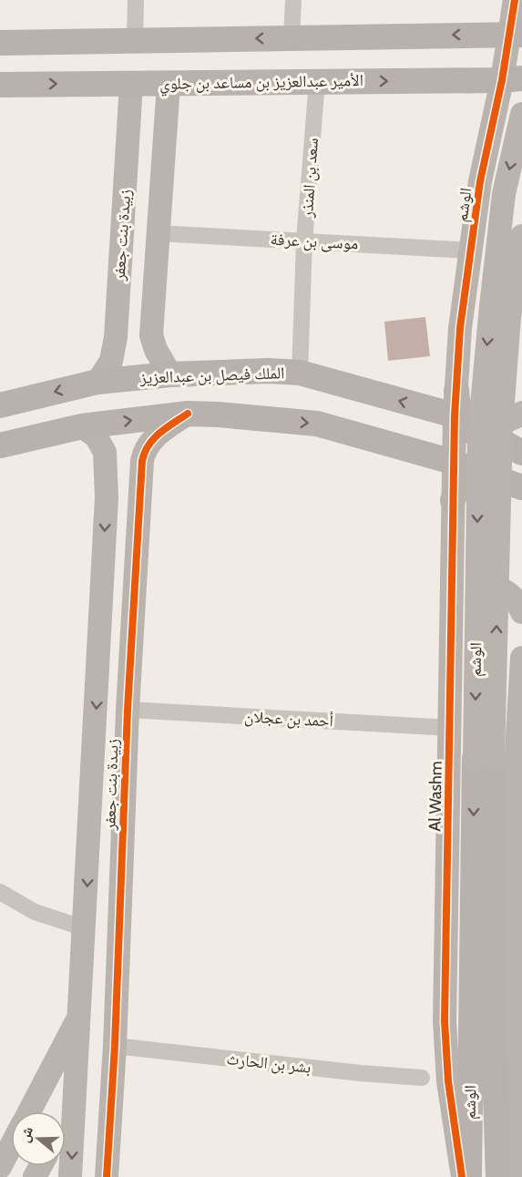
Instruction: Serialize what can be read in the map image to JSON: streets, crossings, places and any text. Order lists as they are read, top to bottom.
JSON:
{
  "streets": {
    "main road": ["الأمير عبدالعزيز بن مساعد بن جلوي", "الوشم", "الملك فيصل بن عبدالعزيز"],
    "street": [
      "سعد بن المنذر",
      "زبيدة بنت جعفر",
      "موسى بن عرفة",
      "أحمد بن عجلان",
      "Al Washm",
      "بشر بن الحارث"
    ]
  },
  "crossings": [
    ["الأمير عبدالعزيز بن مساعد بن جلوي", "سعد بن المنذر"],
    ["الأمير عبدالعزيز بن مساعد بن جلوي", "الوشم"],
    ["الأمير عبدالعزيز بن مساعد بن جلوي", "زبيدة بنت جعفر"],
    ["سعد بن المنذر", "موسى بن عرفة"],
    ["سعد بن المنذر", "الملك فيصل بن عبدالعزيز"],
    ["الوشم", "موسى بن عرفة"],
    ["زبيدة بنت جعفر", "الملك فيصل بن عبدالعزيز"],
    ["زبيدة بنت جعفر", "أحمد بن عجلان"],
    ["زبيدة بنت جعفر", "بشر بن الحارث"],
    ["أحمد بن عجلان", "Al Washm"]
  ],
  "north": "left"
}
